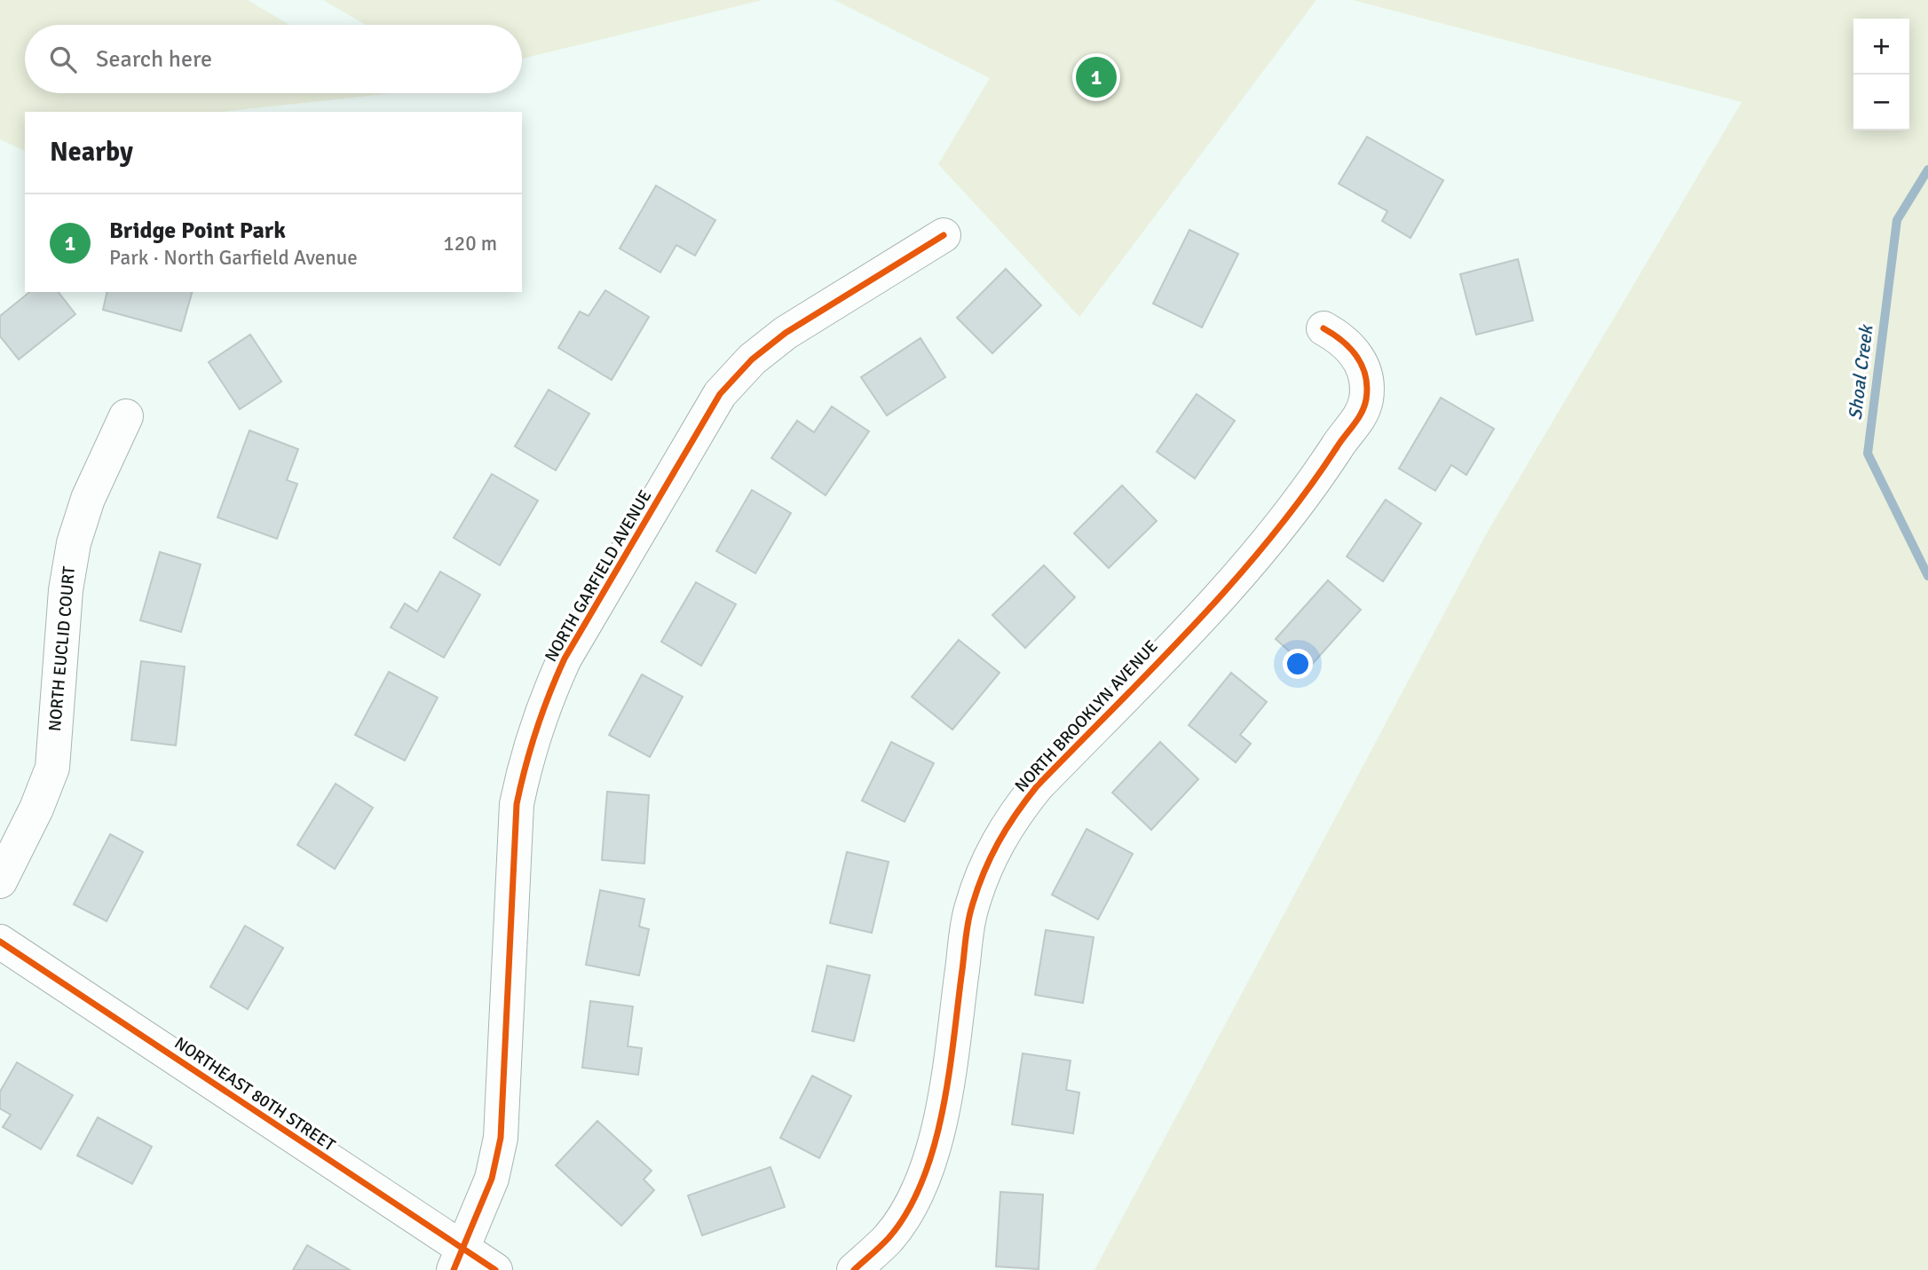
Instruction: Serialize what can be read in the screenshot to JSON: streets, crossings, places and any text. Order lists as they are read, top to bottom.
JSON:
{
  "streets": {
    "street": [
      "NORTH GARFIELD AVENUE",
      "NORTH EUCLID COURT",
      "NORTH BROOKLYN AVENUE",
      "NORTHEAST 80TH STREET"
    ]
  },
  "crossings": [
    ["NORTH GARFIELD AVENUE", "NORTHEAST 80TH STREET"]
  ],
  "water": ["Shoal Creek"],
  "page": {
    "map_buttons": ["+", "−"],
    "search": "Search here",
    "pins": "1",
    "heading": "Nearby",
    "list": [
      {
        "mark": "1",
        "name": "Bridge Point Park",
        "note": "Park · North Garfield Avenue",
        "value": "120 m"
      }
    ]
  }
}
